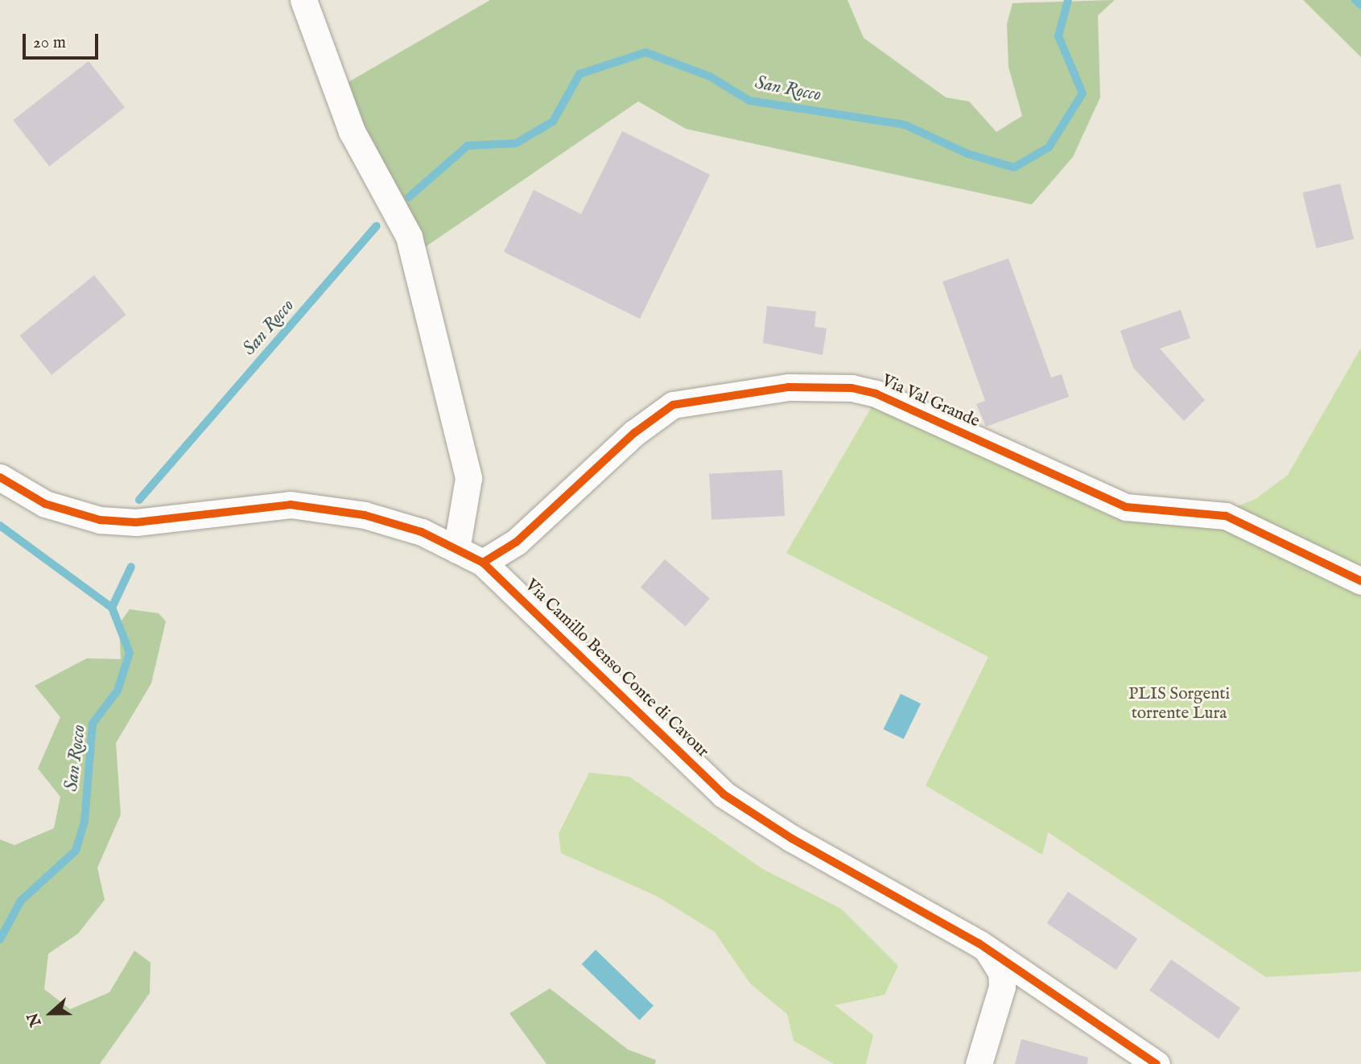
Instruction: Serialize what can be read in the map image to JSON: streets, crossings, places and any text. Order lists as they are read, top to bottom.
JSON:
{
  "streets": {
    "street": ["Via Val Grande", "Via Camillo Benso Conte di Cavour"]
  },
  "crossings": [
    ["Via Val Grande", "Via Camillo Benso Conte di Cavour"]
  ],
  "water": ["San Rocco"],
  "parks": ["PLIS Sorgenti torrente Lura"],
  "scale_bar": "20 m",
  "north": "left"
}
